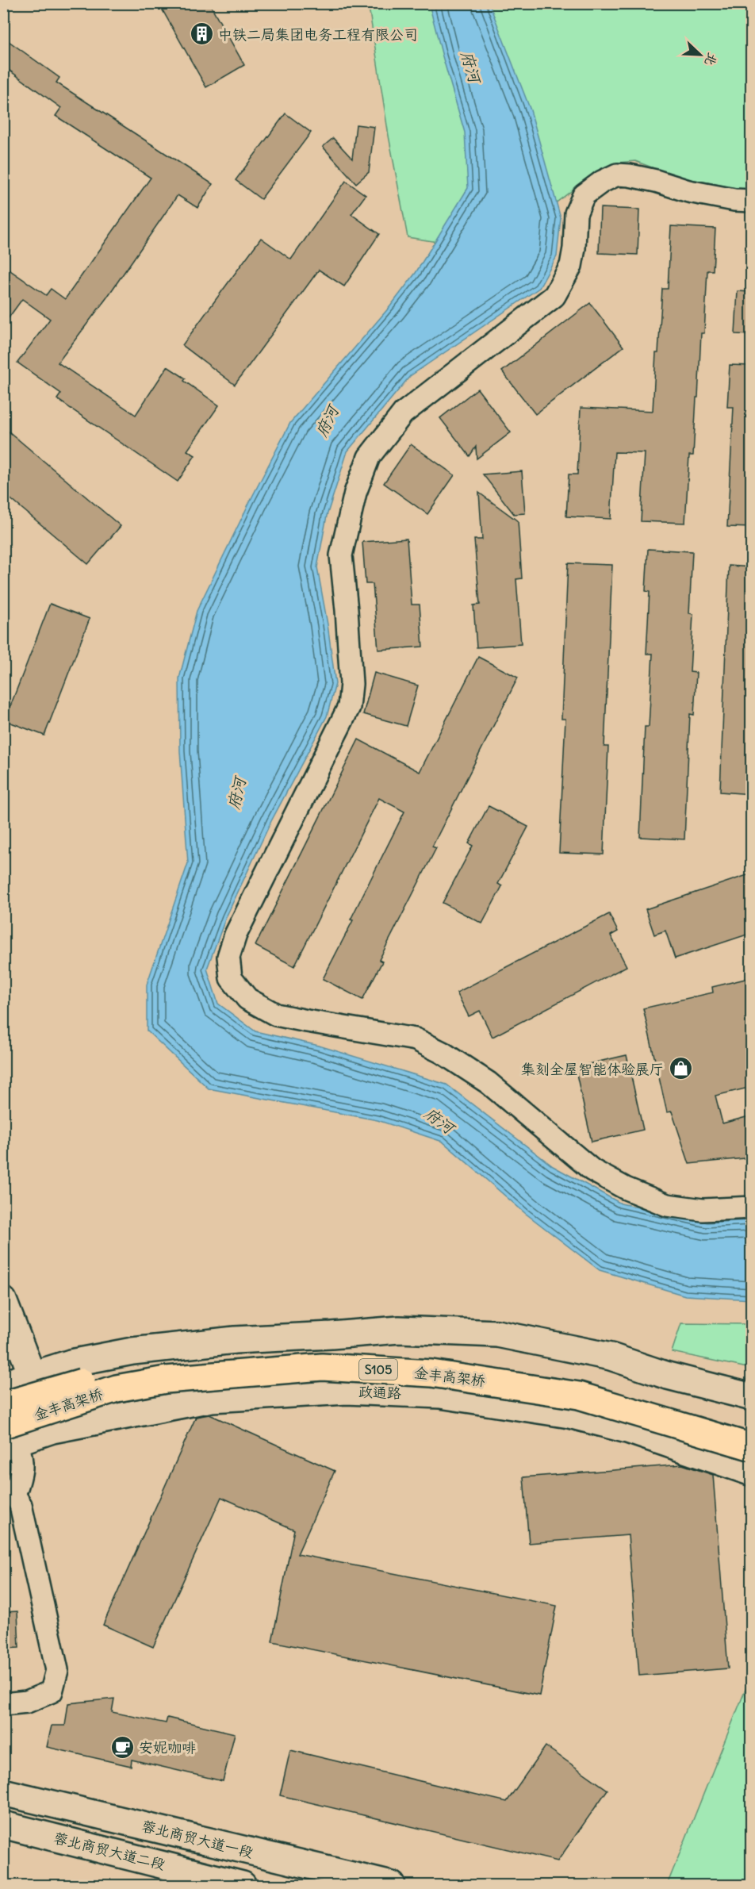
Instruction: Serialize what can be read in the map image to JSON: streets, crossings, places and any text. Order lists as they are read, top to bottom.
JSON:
{
  "streets": {
    "highway": ["S105", "金丰高架桥"],
    "main road": ["政通路", "蓉北商贸大道一段", "蓉北商贸大道二段"]
  },
  "crossings": [
    ["金丰高架桥", "政通路"]
  ],
  "water": ["府河"],
  "places": {
    "building": ["中铁二局集团电务工程有限公司"],
    "shop": ["集刻全屋智能体验展厅"],
    "cafe": ["安妮咖啡"]
  },
  "north": "bottom right"
}
